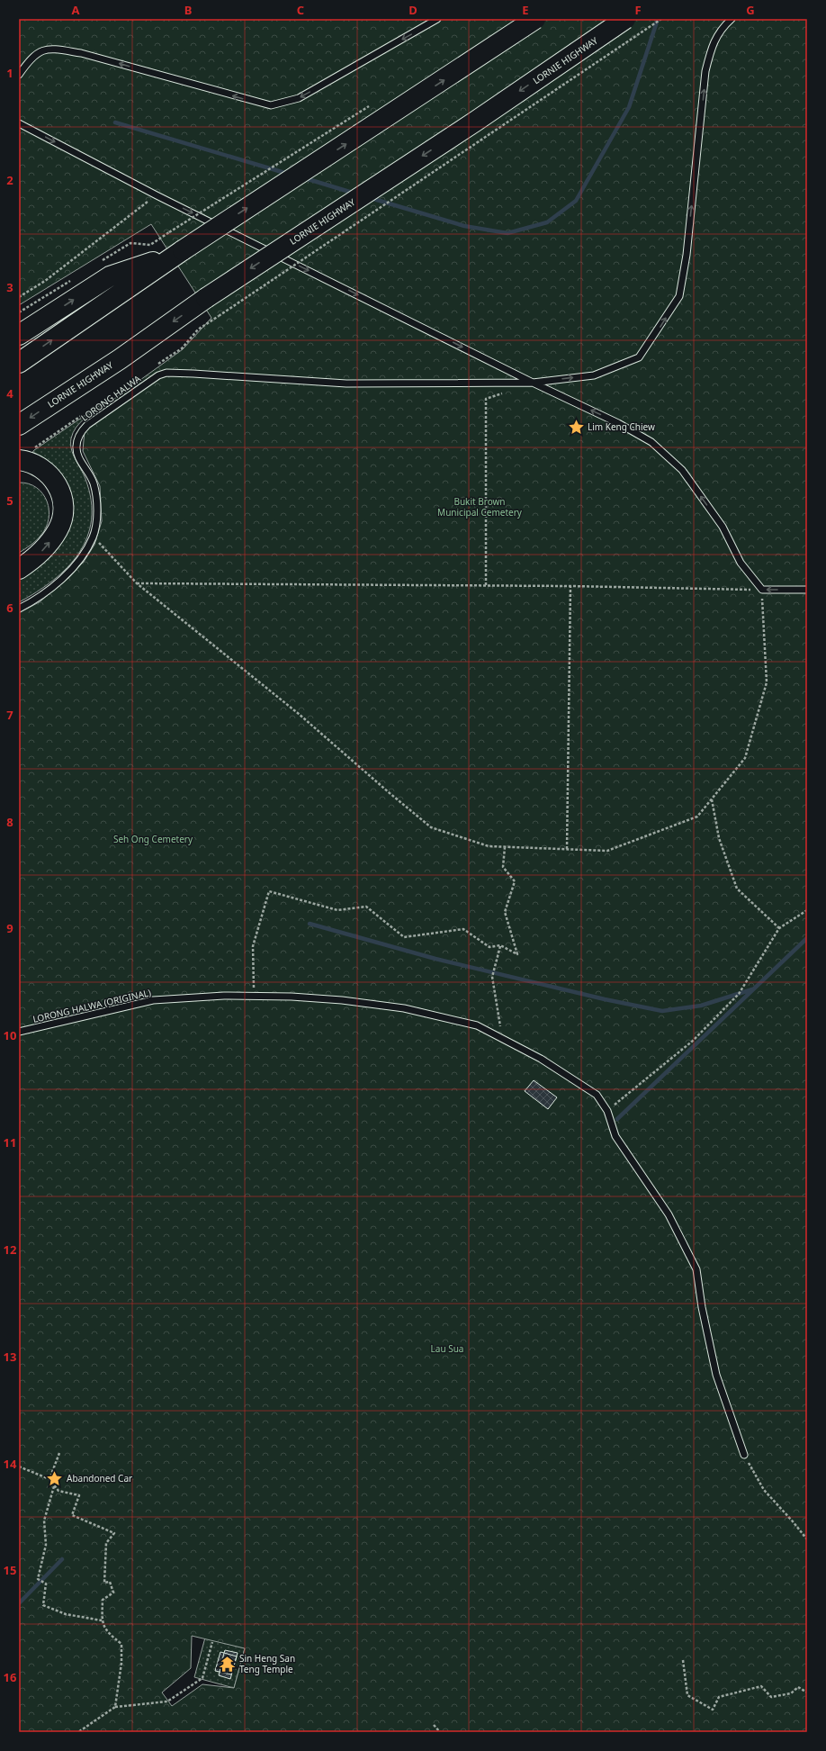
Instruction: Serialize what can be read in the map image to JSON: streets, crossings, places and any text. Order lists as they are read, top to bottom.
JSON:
{
  "streets": {
    "highway": ["LORNIE HIGHWAY"],
    "lane": ["LORONG HALWA", "LORONG HALWA (ORIGINAL)"]
  },
  "one_way": ["LORONG HALWA"],
  "parks": ["Bukit Brown Municipal Cemetery", "Seh Ong Cemetery", "Lau Sua"],
  "places": {
    "place": ["Lim Keng Chiew", "Abandoned Car"],
    "temple": ["Sin Heng San Teng Temple"]
  },
  "grid": {
    "columns": [
      "A",
      "B",
      "C",
      "D",
      "E",
      "F",
      "G"
    ],
    "rows": [
      "1",
      "2",
      "3",
      "4",
      "5",
      "6",
      "7",
      "8",
      "9",
      "10",
      "11",
      "12",
      "13",
      "14",
      "15",
      "16"
    ]
  }
}
